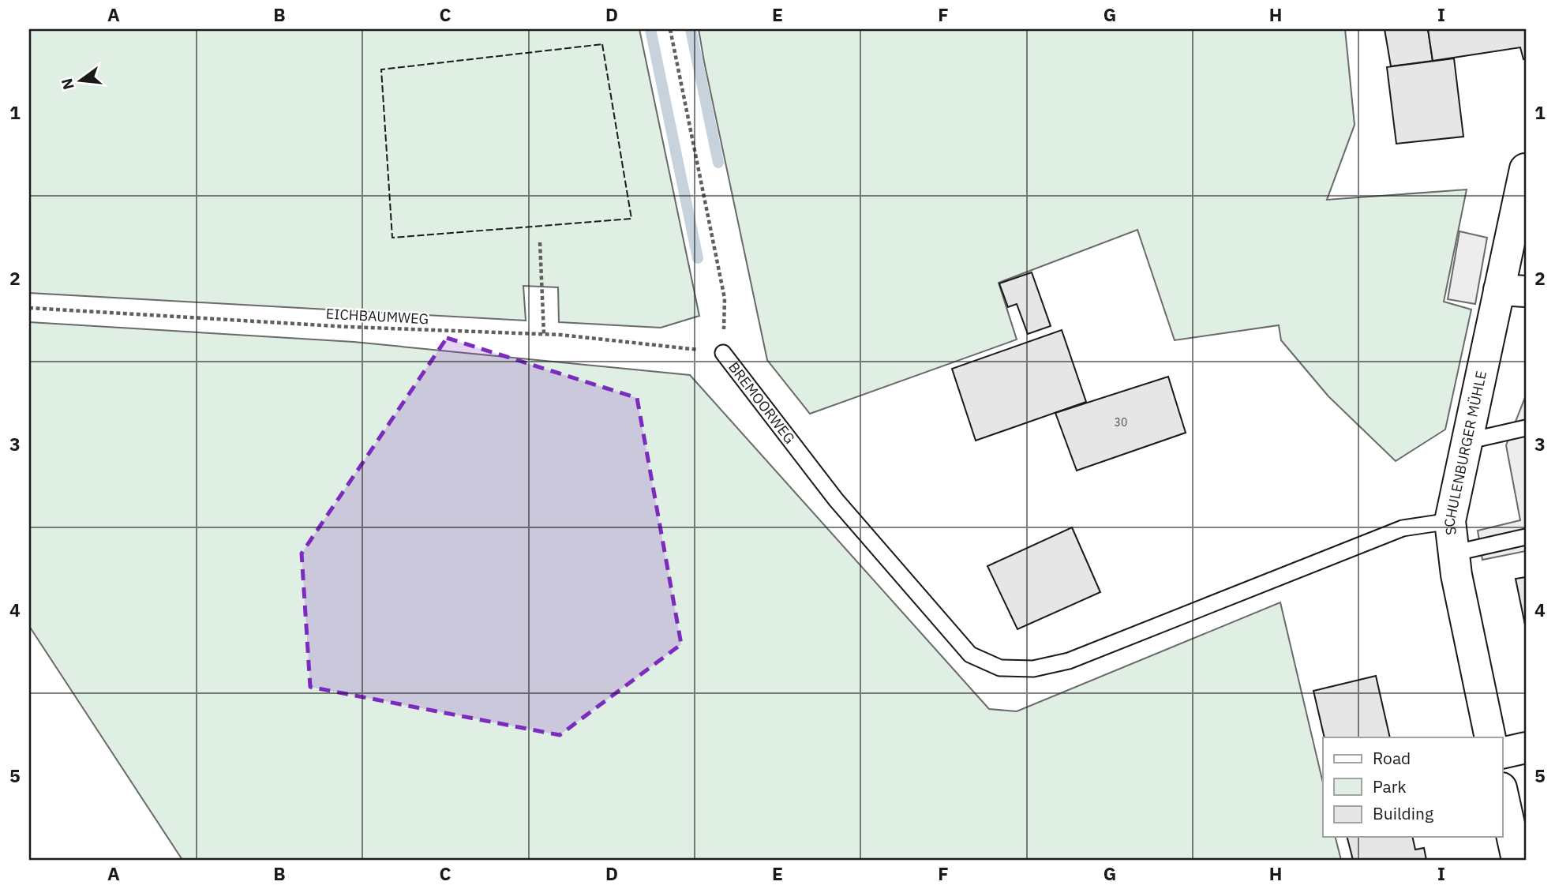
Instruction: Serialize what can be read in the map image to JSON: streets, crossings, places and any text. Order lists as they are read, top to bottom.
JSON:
{
  "streets": {
    "street": ["SCHULENBURGER MÜHLE"],
    "lane": ["BREMOORWEG"],
    "path": ["EICHBAUMWEG"]
  },
  "crossings": [
    ["EICHBAUMWEG", "BREMOORWEG"],
    ["BREMOORWEG", "SCHULENBURGER MÜHLE"]
  ],
  "house_numbers": ["30"],
  "legend": ["Road", "Park", "Building"],
  "north": "left",
  "grid": {
    "columns": [
      "A",
      "B",
      "C",
      "D",
      "E",
      "F",
      "G",
      "H",
      "I"
    ],
    "rows": [
      "1",
      "2",
      "3",
      "4",
      "5"
    ]
  }
}
